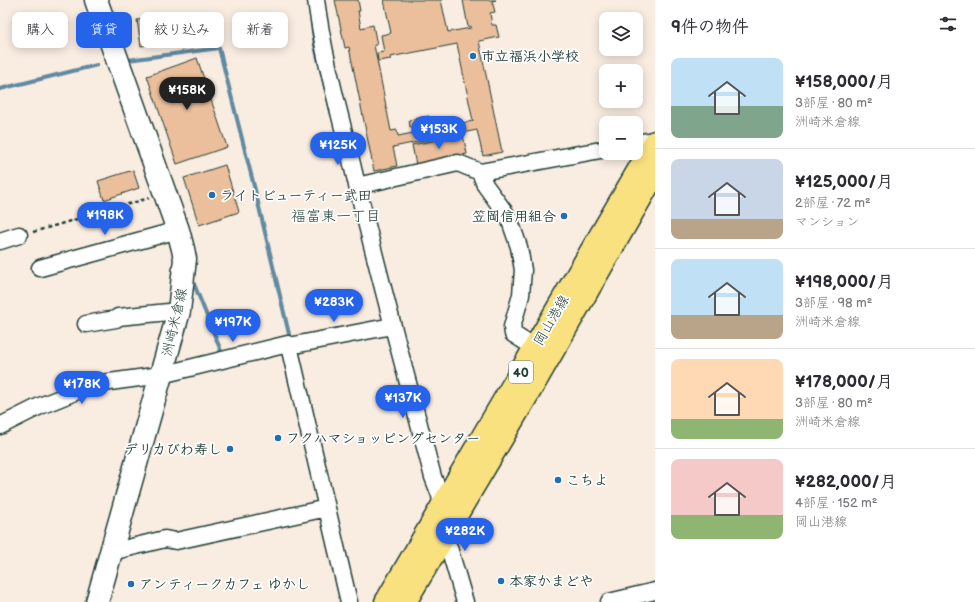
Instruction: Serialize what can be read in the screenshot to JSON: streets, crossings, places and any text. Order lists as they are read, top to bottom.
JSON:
{
  "streets": {
    "main road": ["岡山港線", "洲崎米倉線", "40"]
  },
  "districts": ["福富東一丁目"],
  "places": [
    "市立福浜小学校",
    "ライトビューティー武田",
    "笠岡信用組合",
    "フクハマショッピングセンター",
    "デリカびわ寿し",
    "こちよ",
    "本家かまどや",
    "アンティークカフェ ゆかし"
  ],
  "page": {
    "heading": "9件の物件",
    "map_buttons": ["+", "−"],
    "chip": [
      "購入",
      "賃貸",
      "絞り込み",
      "新着"
    ],
    "list": [
      {
        "name": "¥158,000/月",
        "note": "3部屋 · 80 m² · 洲崎米倉線"
      },
      {
        "name": "¥125,000/月",
        "note": "2部屋 · 72 m² · マンション"
      },
      {
        "name": "¥198,000/月",
        "note": "3部屋 · 98 m² · 洲崎米倉線"
      },
      {
        "name": "¥178,000/月",
        "note": "3部屋 · 80 m² · 洲崎米倉線"
      },
      {
        "name": "¥282,000/月",
        "note": "4部屋 · 152 m² · 岡山港線"
      }
    ],
    "price": [
      "¥158K",
      "¥153K",
      "¥125K",
      "¥198K",
      "¥283K",
      "¥197K",
      "¥178K",
      "¥137K",
      "¥282K"
    ]
  }
}
